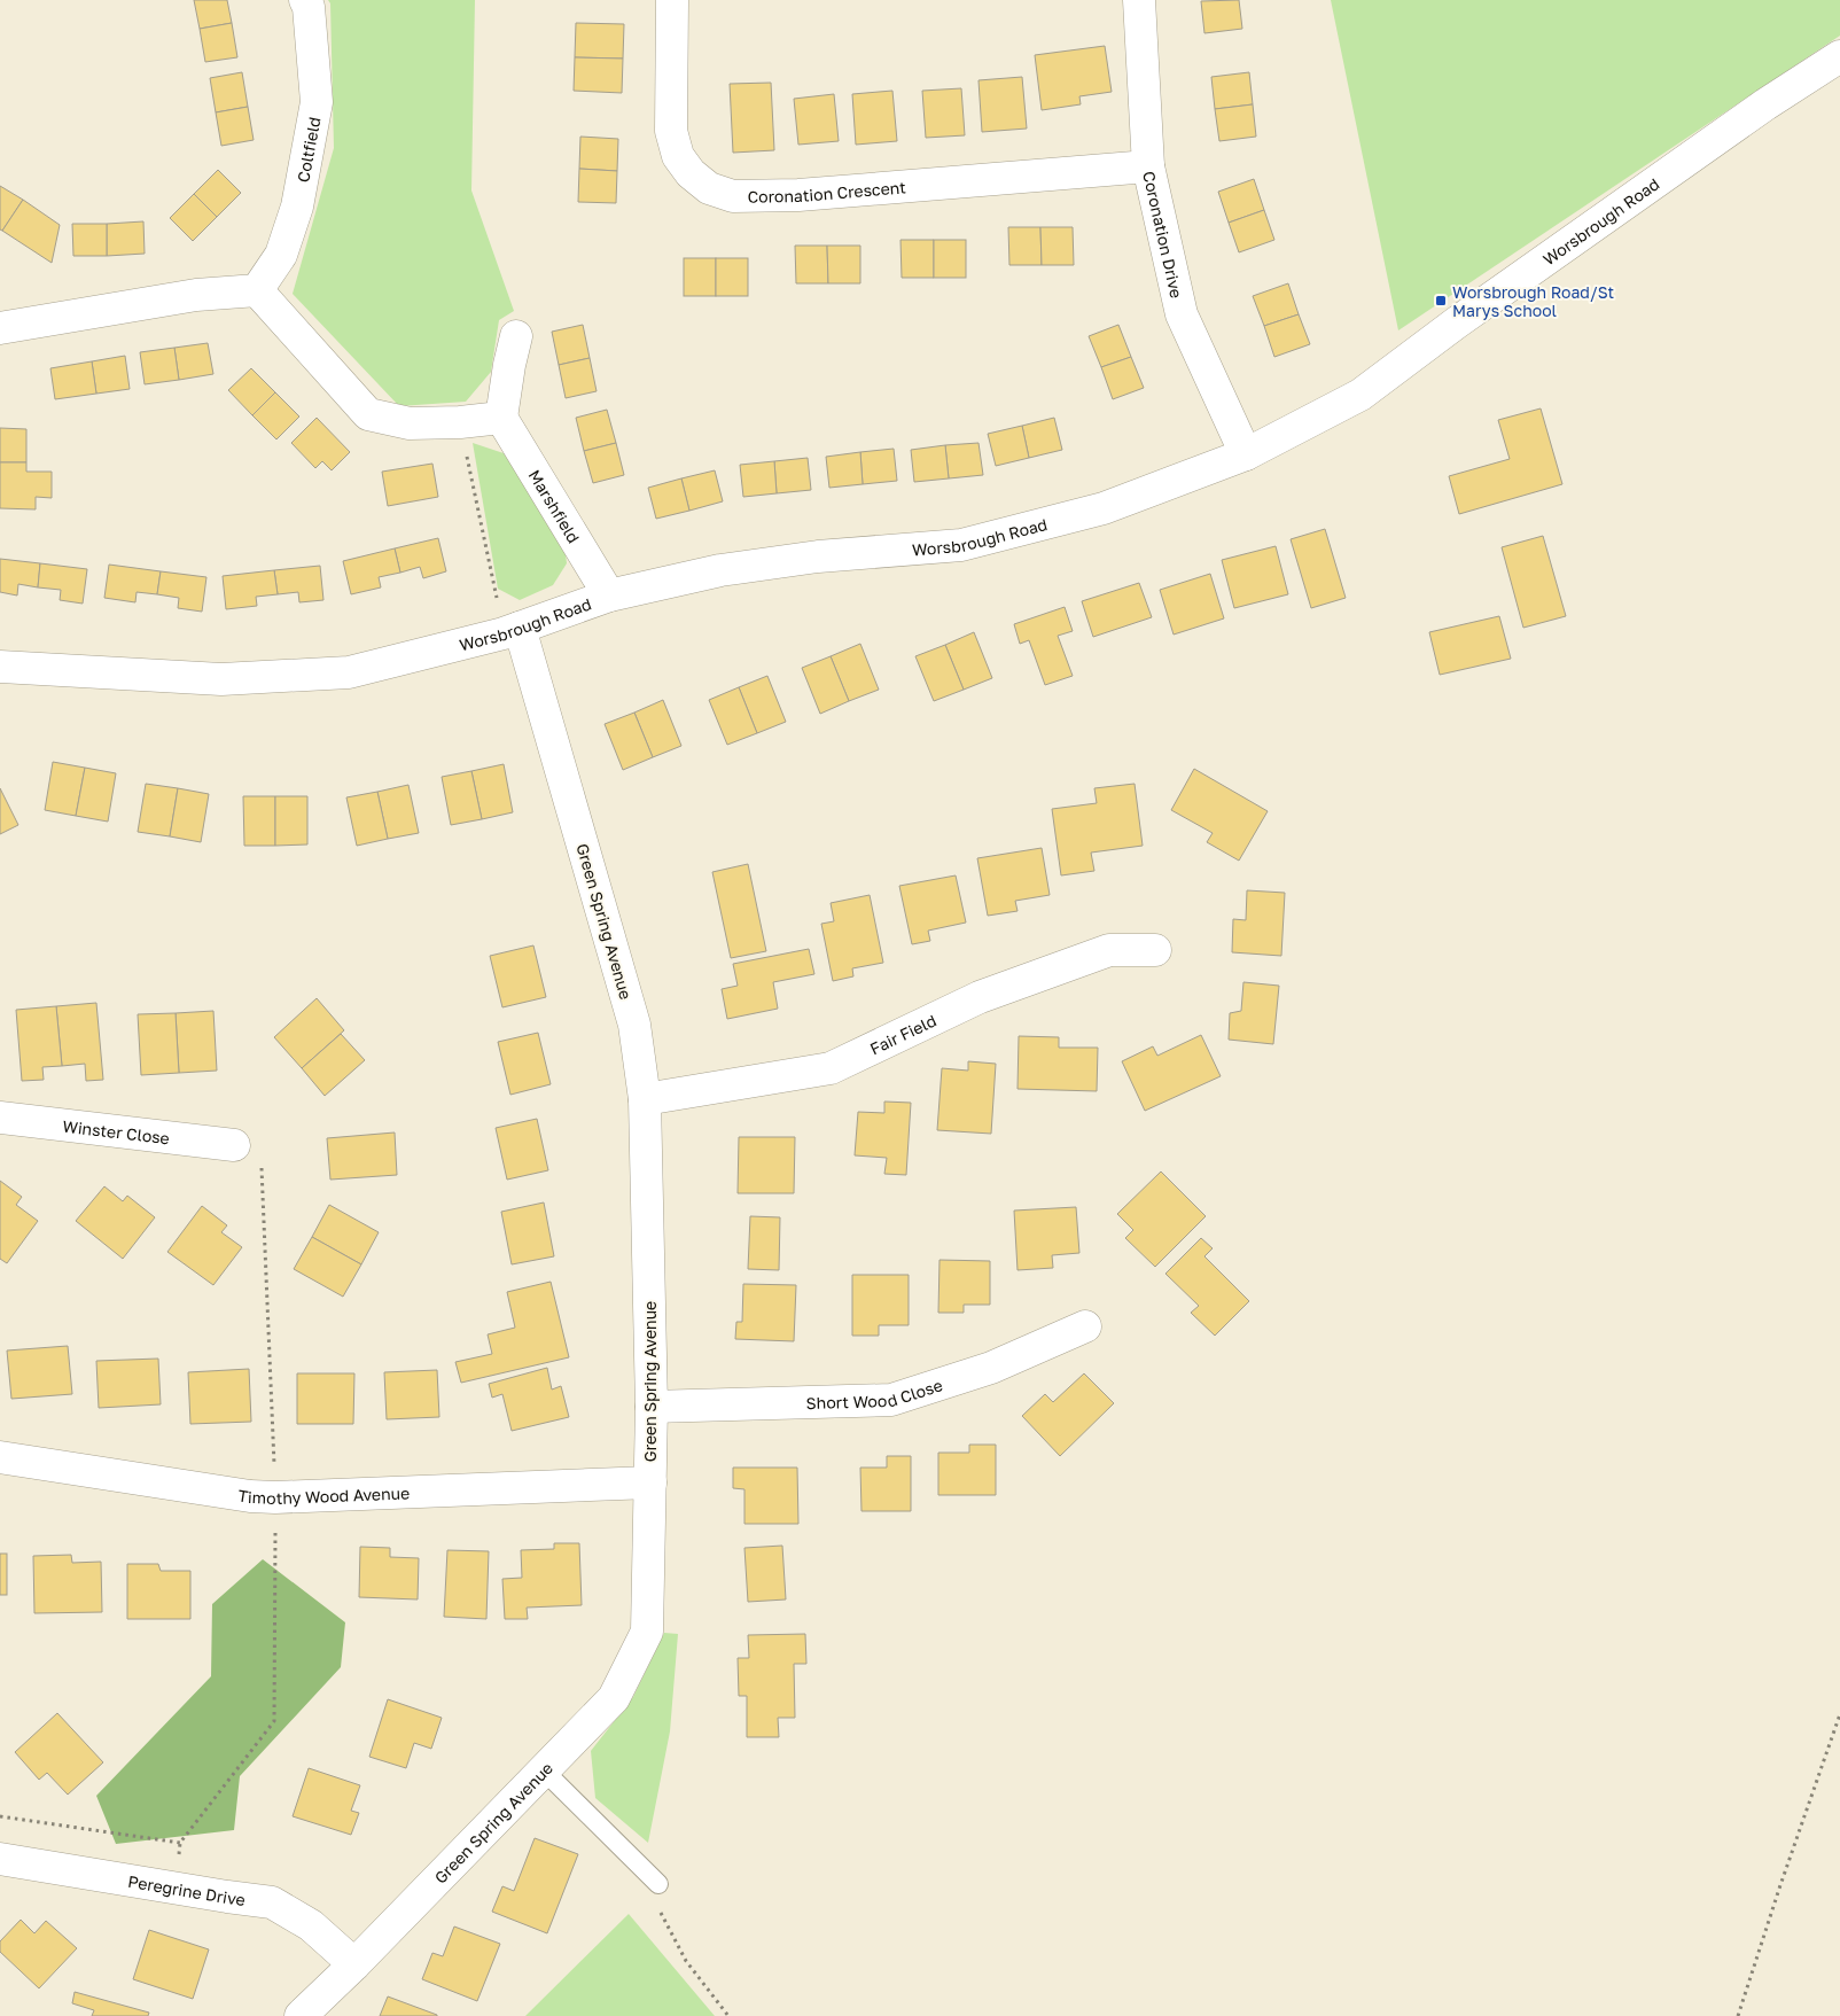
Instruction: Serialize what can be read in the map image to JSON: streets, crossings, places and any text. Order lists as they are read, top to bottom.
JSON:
{
  "streets": {
    "street": [
      "Coltfield",
      "Coronation Crescent",
      "Worsbrough Road",
      "Coronation Drive",
      "Marshfield",
      "Green Spring Avenue",
      "Fair Field",
      "Winster Close",
      "Short Wood Close",
      "Timothy Wood Avenue",
      "Peregrine Drive"
    ]
  },
  "crossings": [
    ["Coronation Crescent", "Coronation Drive"],
    ["Worsbrough Road", "Coronation Drive"],
    ["Worsbrough Road", "Marshfield"],
    ["Worsbrough Road", "Green Spring Avenue"],
    ["Green Spring Avenue", "Fair Field"],
    ["Green Spring Avenue", "Short Wood Close"],
    ["Green Spring Avenue", "Timothy Wood Avenue"],
    ["Green Spring Avenue", "Peregrine Drive"]
  ],
  "places": {
    "transit": ["Worsbrough Road/St Marys School"]
  }
}
